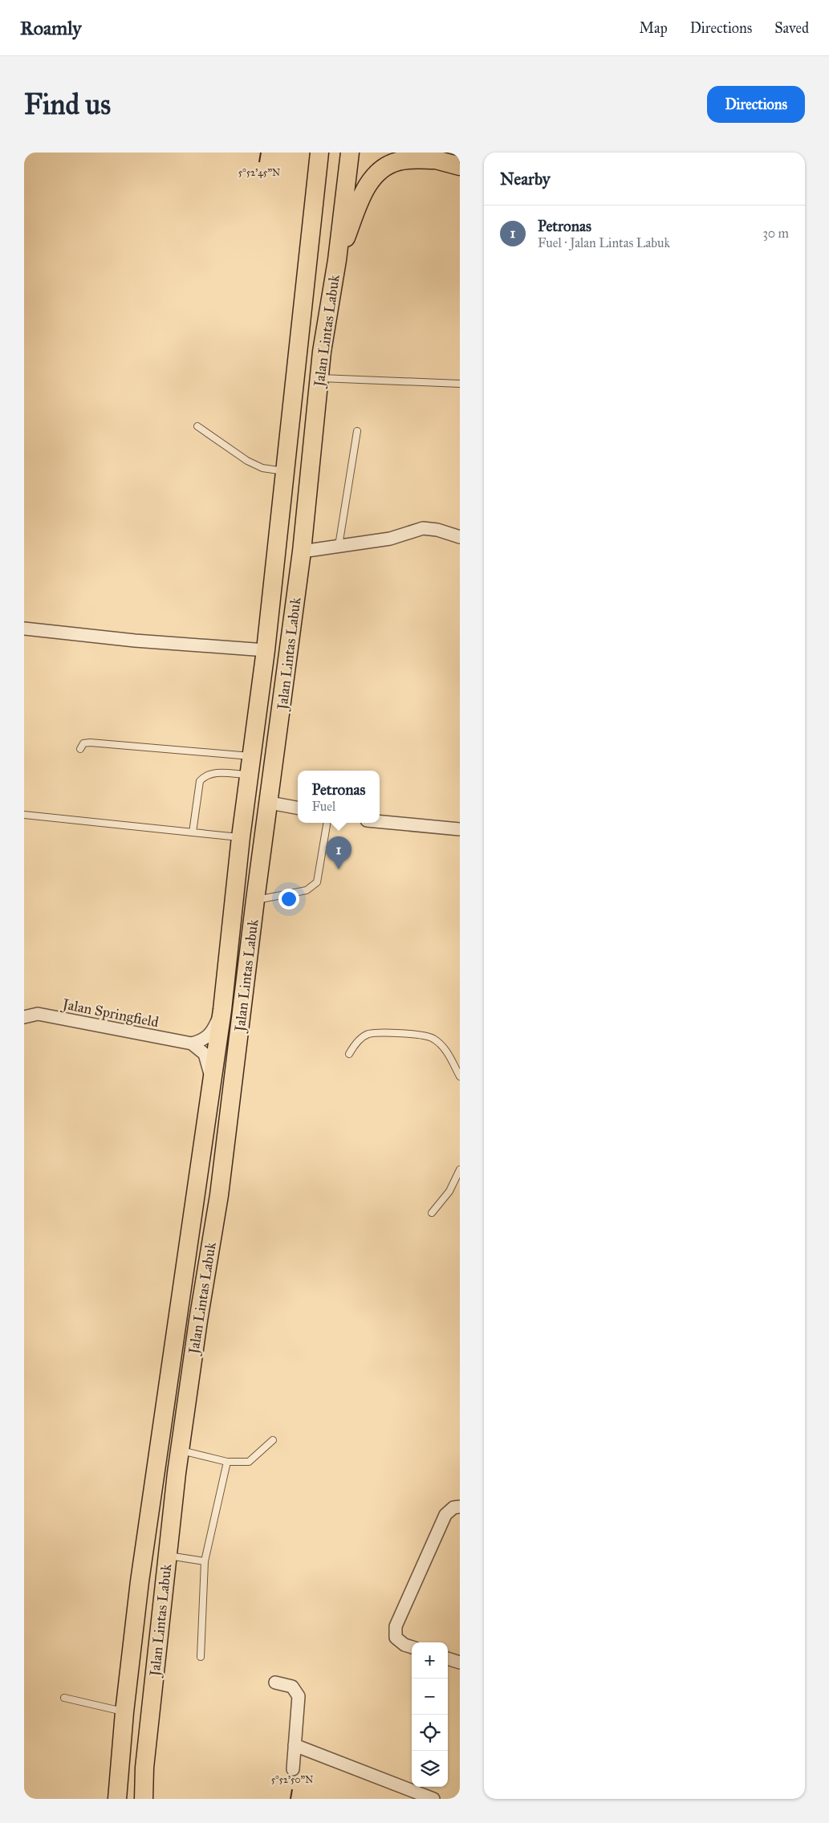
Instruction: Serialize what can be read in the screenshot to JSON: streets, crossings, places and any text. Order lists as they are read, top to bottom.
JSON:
{
  "streets": {
    "main road": ["Jalan Lintas Labuk"],
    "street": ["Jalan Springfield"]
  },
  "page": {
    "header": "Roamly",
    "nav": ["Map", "Directions", "Saved"],
    "buttons": "Directions",
    "title": "Find us",
    "heading": "Nearby",
    "list": [
      {
        "mark": "1",
        "name": "Petronas",
        "note": "Fuel · Jalan Lintas Labuk",
        "value": "30 m"
      }
    ],
    "popup": ["Petronas", "Fuel"],
    "pins": "1",
    "map_buttons": ["+", "−"]
  },
  "coordinates": ["5°52'45\"N", "5°52'50\"N"]
}
